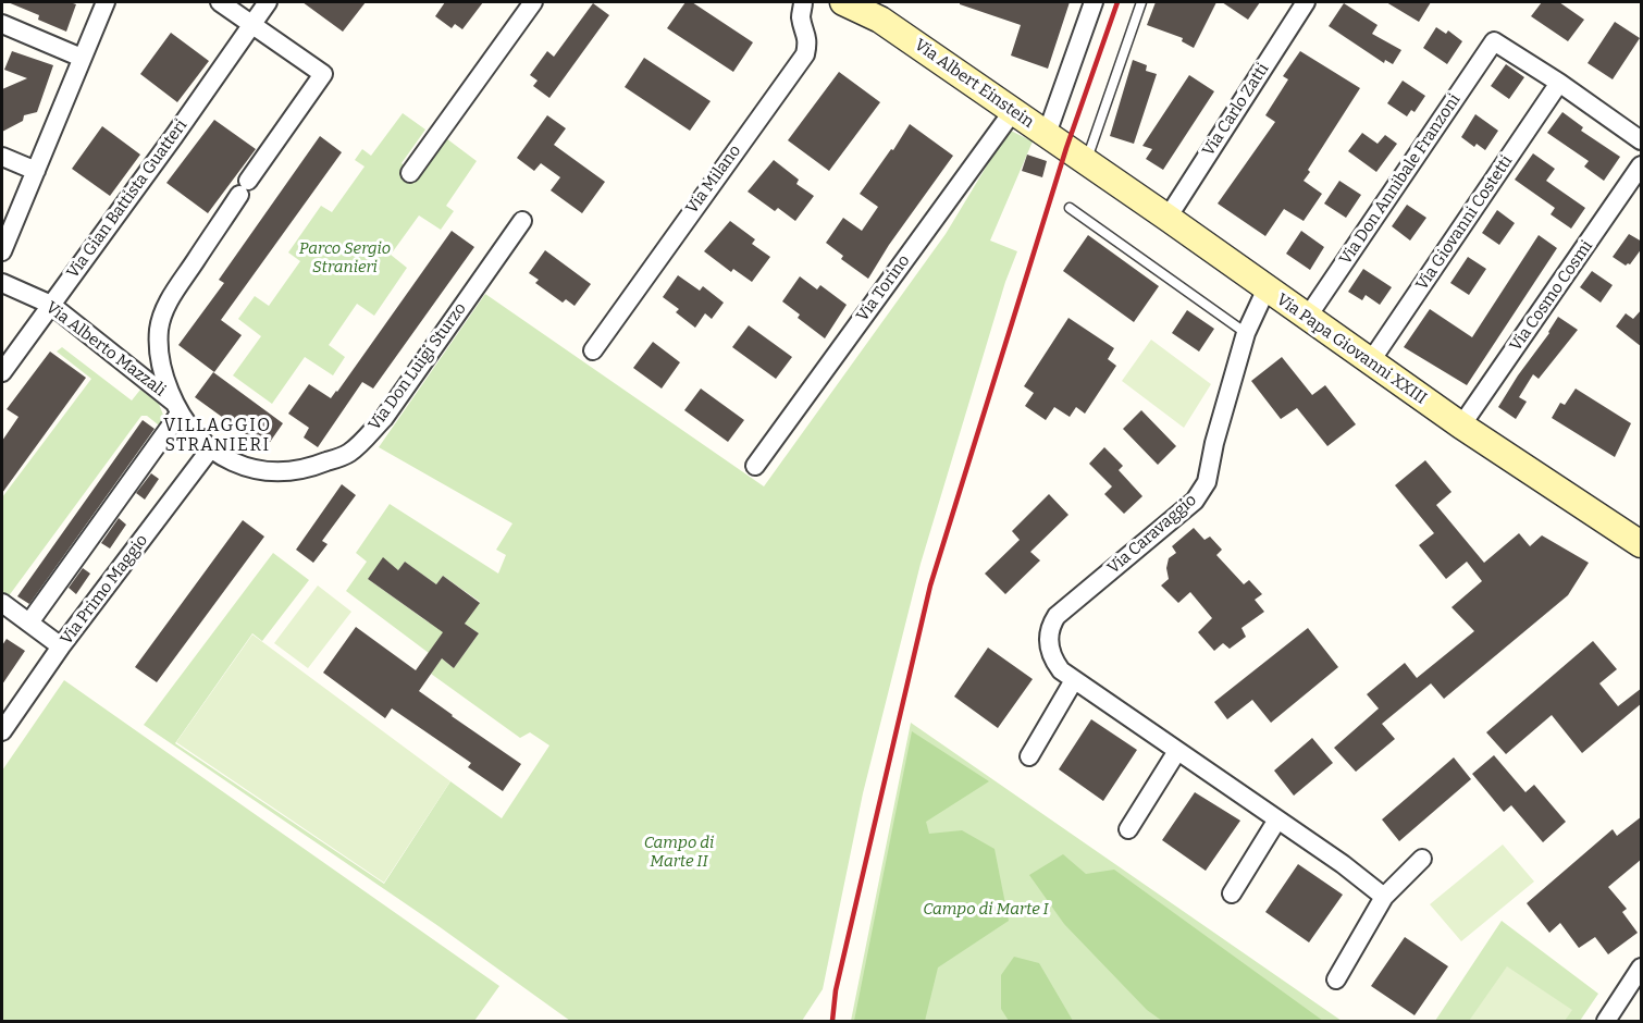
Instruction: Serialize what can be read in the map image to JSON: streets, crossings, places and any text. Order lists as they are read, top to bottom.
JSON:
{
  "streets": {
    "main road": ["Via Albert Einstein", "Via Papa Giovanni XXIII"],
    "street": [
      "Via Carlo Zatti",
      "Via Milano",
      "Via Don Annibale Franzoni",
      "Via Gian Battista Guatteri",
      "Via Giovanni Costetti",
      "Via Torino",
      "Via Cosmo Cosmi",
      "Via Alberto Mazzali",
      "Via Don Luigi Sturzo",
      "Via Caravaggio",
      "Via Primo Maggio"
    ]
  },
  "crossings": [
    ["Via Albert Einstein", "Via Torino"],
    ["Via Albert Einstein", "Via Papa Giovanni XXIII"],
    ["Via Carlo Zatti", "Via Papa Giovanni XXIII"],
    ["Via Don Annibale Franzoni", "Via Giovanni Costetti"],
    ["Via Don Annibale Franzoni", "Via Papa Giovanni XXIII"],
    ["Via Gian Battista Guatteri", "Via Alberto Mazzali"],
    ["Via Giovanni Costetti", "Via Papa Giovanni XXIII"],
    ["Via Cosmo Cosmi", "Via Papa Giovanni XXIII"],
    ["Via Papa Giovanni XXIII", "Via Caravaggio"],
    ["Via Don Luigi Sturzo", "Via Primo Maggio"]
  ],
  "districts": ["VILLAGGIO STRANIERI"],
  "parks": ["Parco Sergio Stranieri", "Campo di Marte II", "Campo di Marte I"]
}
